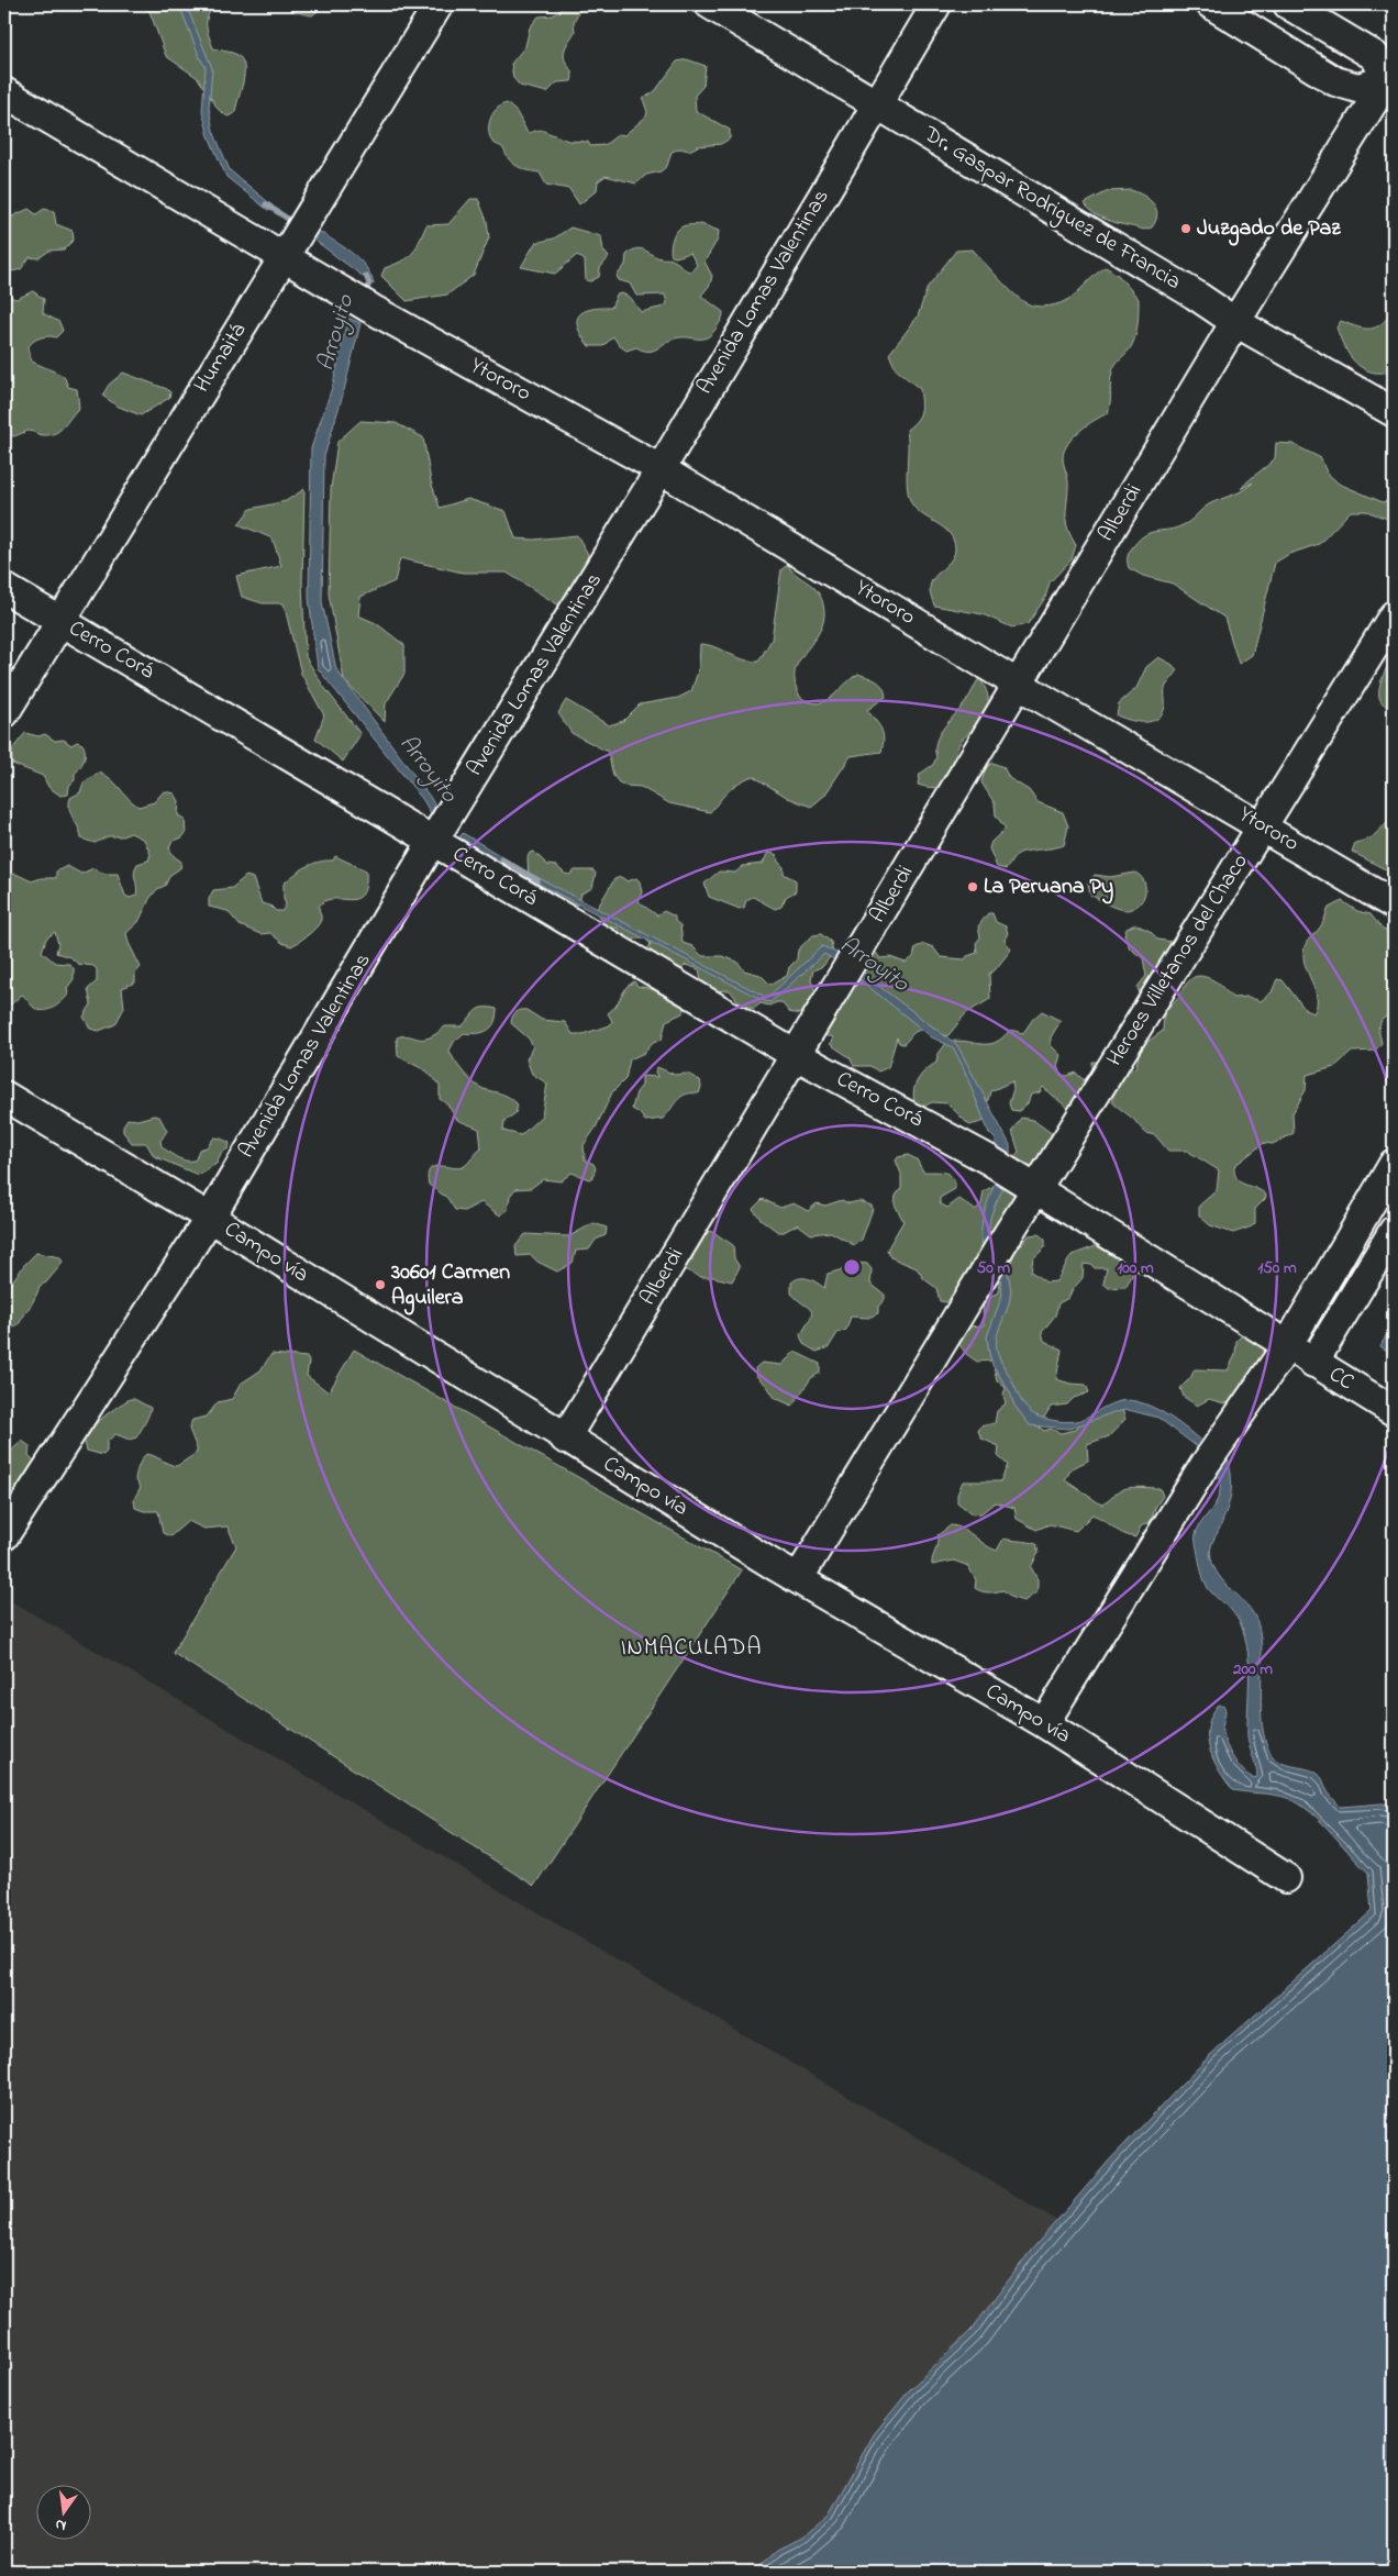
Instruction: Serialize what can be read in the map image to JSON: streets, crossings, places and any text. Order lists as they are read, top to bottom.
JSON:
{
  "streets": {
    "street": [
      "Dr. Gaspar Rodriguez de Francia",
      "Avenida Lomas Valentinas",
      "Humaitá",
      "Ytororo",
      "Alberdi",
      "Cerro Corá",
      "Heroes Villetanos del Chaco",
      "Campo vía",
      "CC"
    ]
  },
  "crossings": [
    ["Dr. Gaspar Rodriguez de Francia", "Avenida Lomas Valentinas"],
    ["Dr. Gaspar Rodriguez de Francia", "Alberdi"],
    ["Avenida Lomas Valentinas", "Ytororo"],
    ["Avenida Lomas Valentinas", "Cerro Corá"],
    ["Avenida Lomas Valentinas", "Campo vía"],
    ["Humaitá", "Ytororo"],
    ["Humaitá", "Cerro Corá"],
    ["Ytororo", "Alberdi"],
    ["Ytororo", "Heroes Villetanos del Chaco"],
    ["Alberdi", "Cerro Corá"],
    ["Alberdi", "Campo vía"],
    ["Cerro Corá", "Heroes Villetanos del Chaco"],
    ["Cerro Corá", "CC"],
    ["Heroes Villetanos del Chaco", "Campo vía"]
  ],
  "districts": ["INMACULADA"],
  "water": ["Arroyito"],
  "places": ["Juzgado de Paz", "La Peruana Py", "30601 Carmen Aguilera"],
  "north": "bottom",
  "rings": [
    "50 m",
    "100 m",
    "150 m",
    "200 m"
  ]
}
